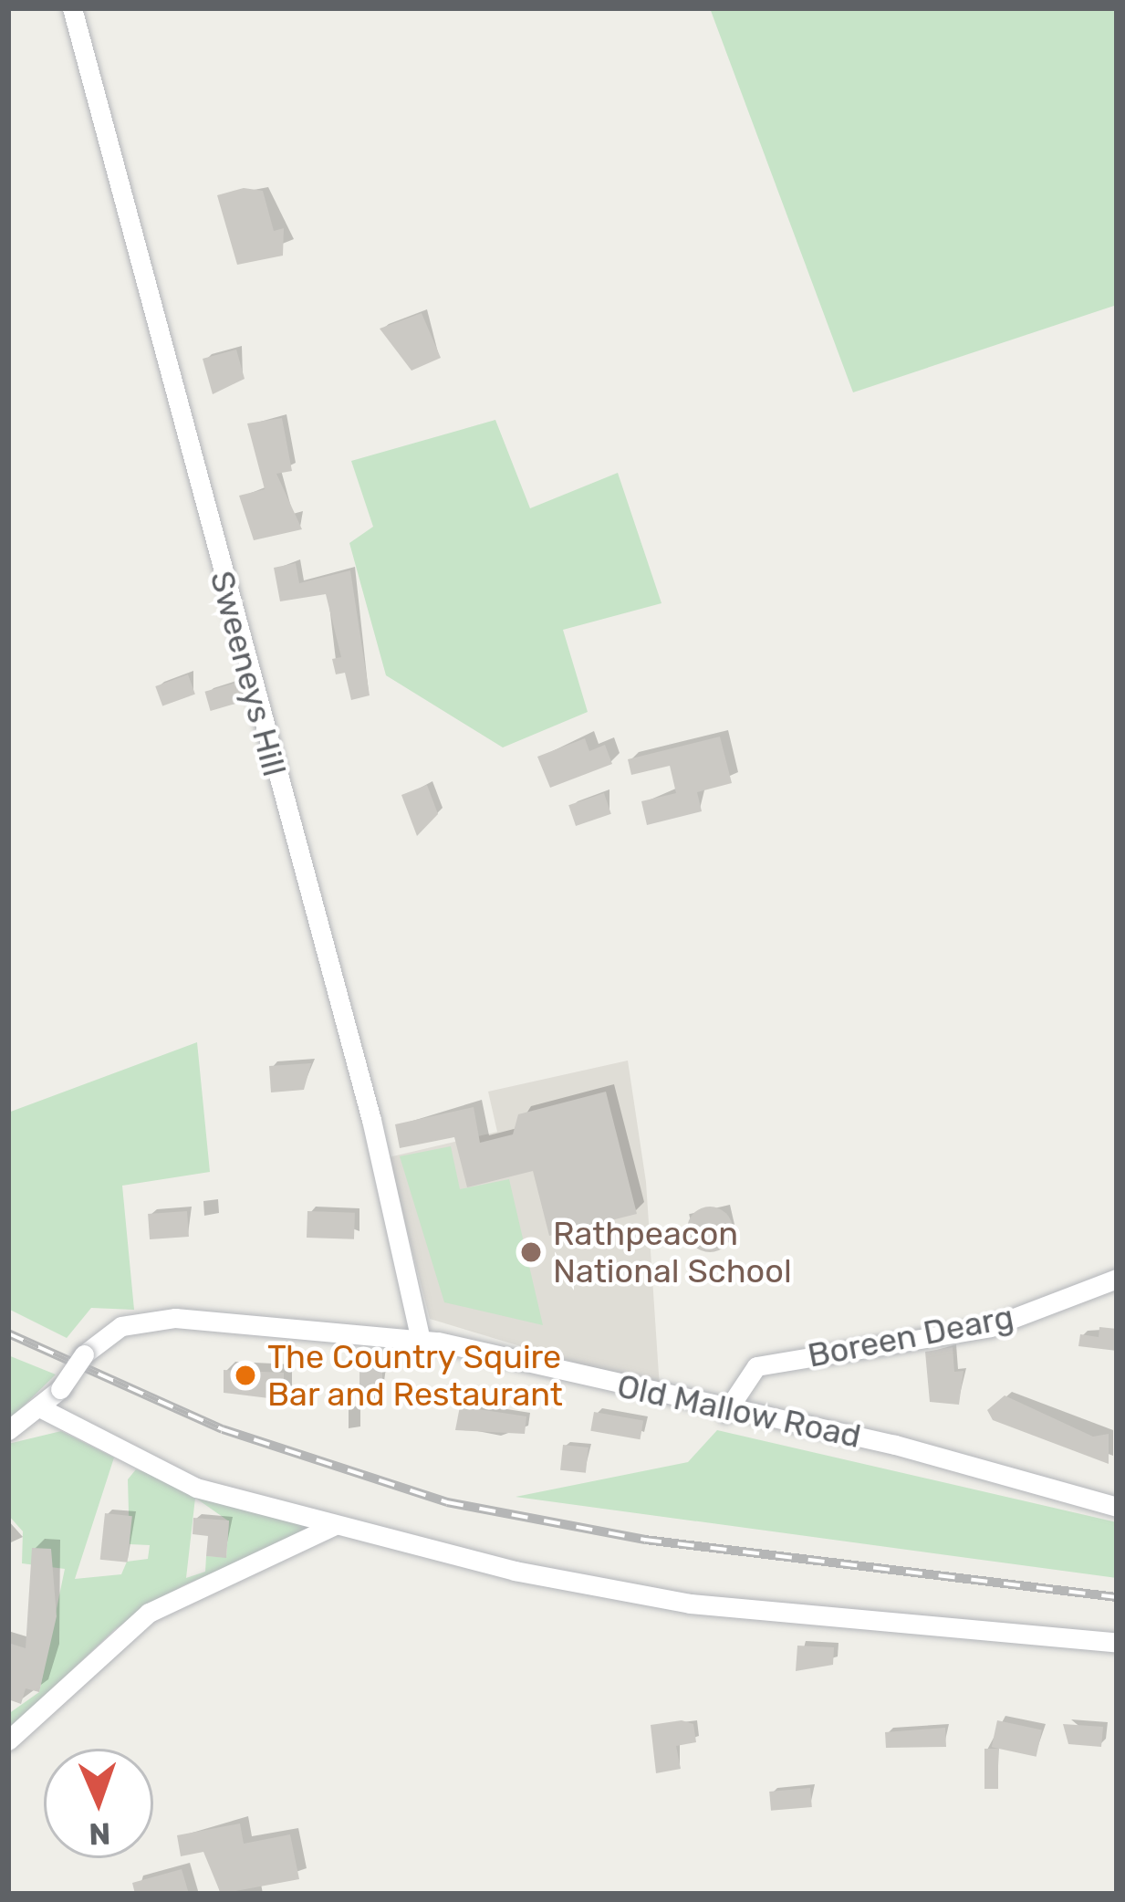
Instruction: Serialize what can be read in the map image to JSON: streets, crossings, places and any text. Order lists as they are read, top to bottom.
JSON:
{
  "streets": {
    "street": ["Sweeneys Hill", "Boreen Dearg", "Old Mallow Road"]
  },
  "crossings": [
    ["Sweeneys Hill", "Old Mallow Road"],
    ["Boreen Dearg", "Old Mallow Road"]
  ],
  "places": ["Rathpeacon National School", "The Country Squire Bar and Restaurant"],
  "north": "bottom"
}
